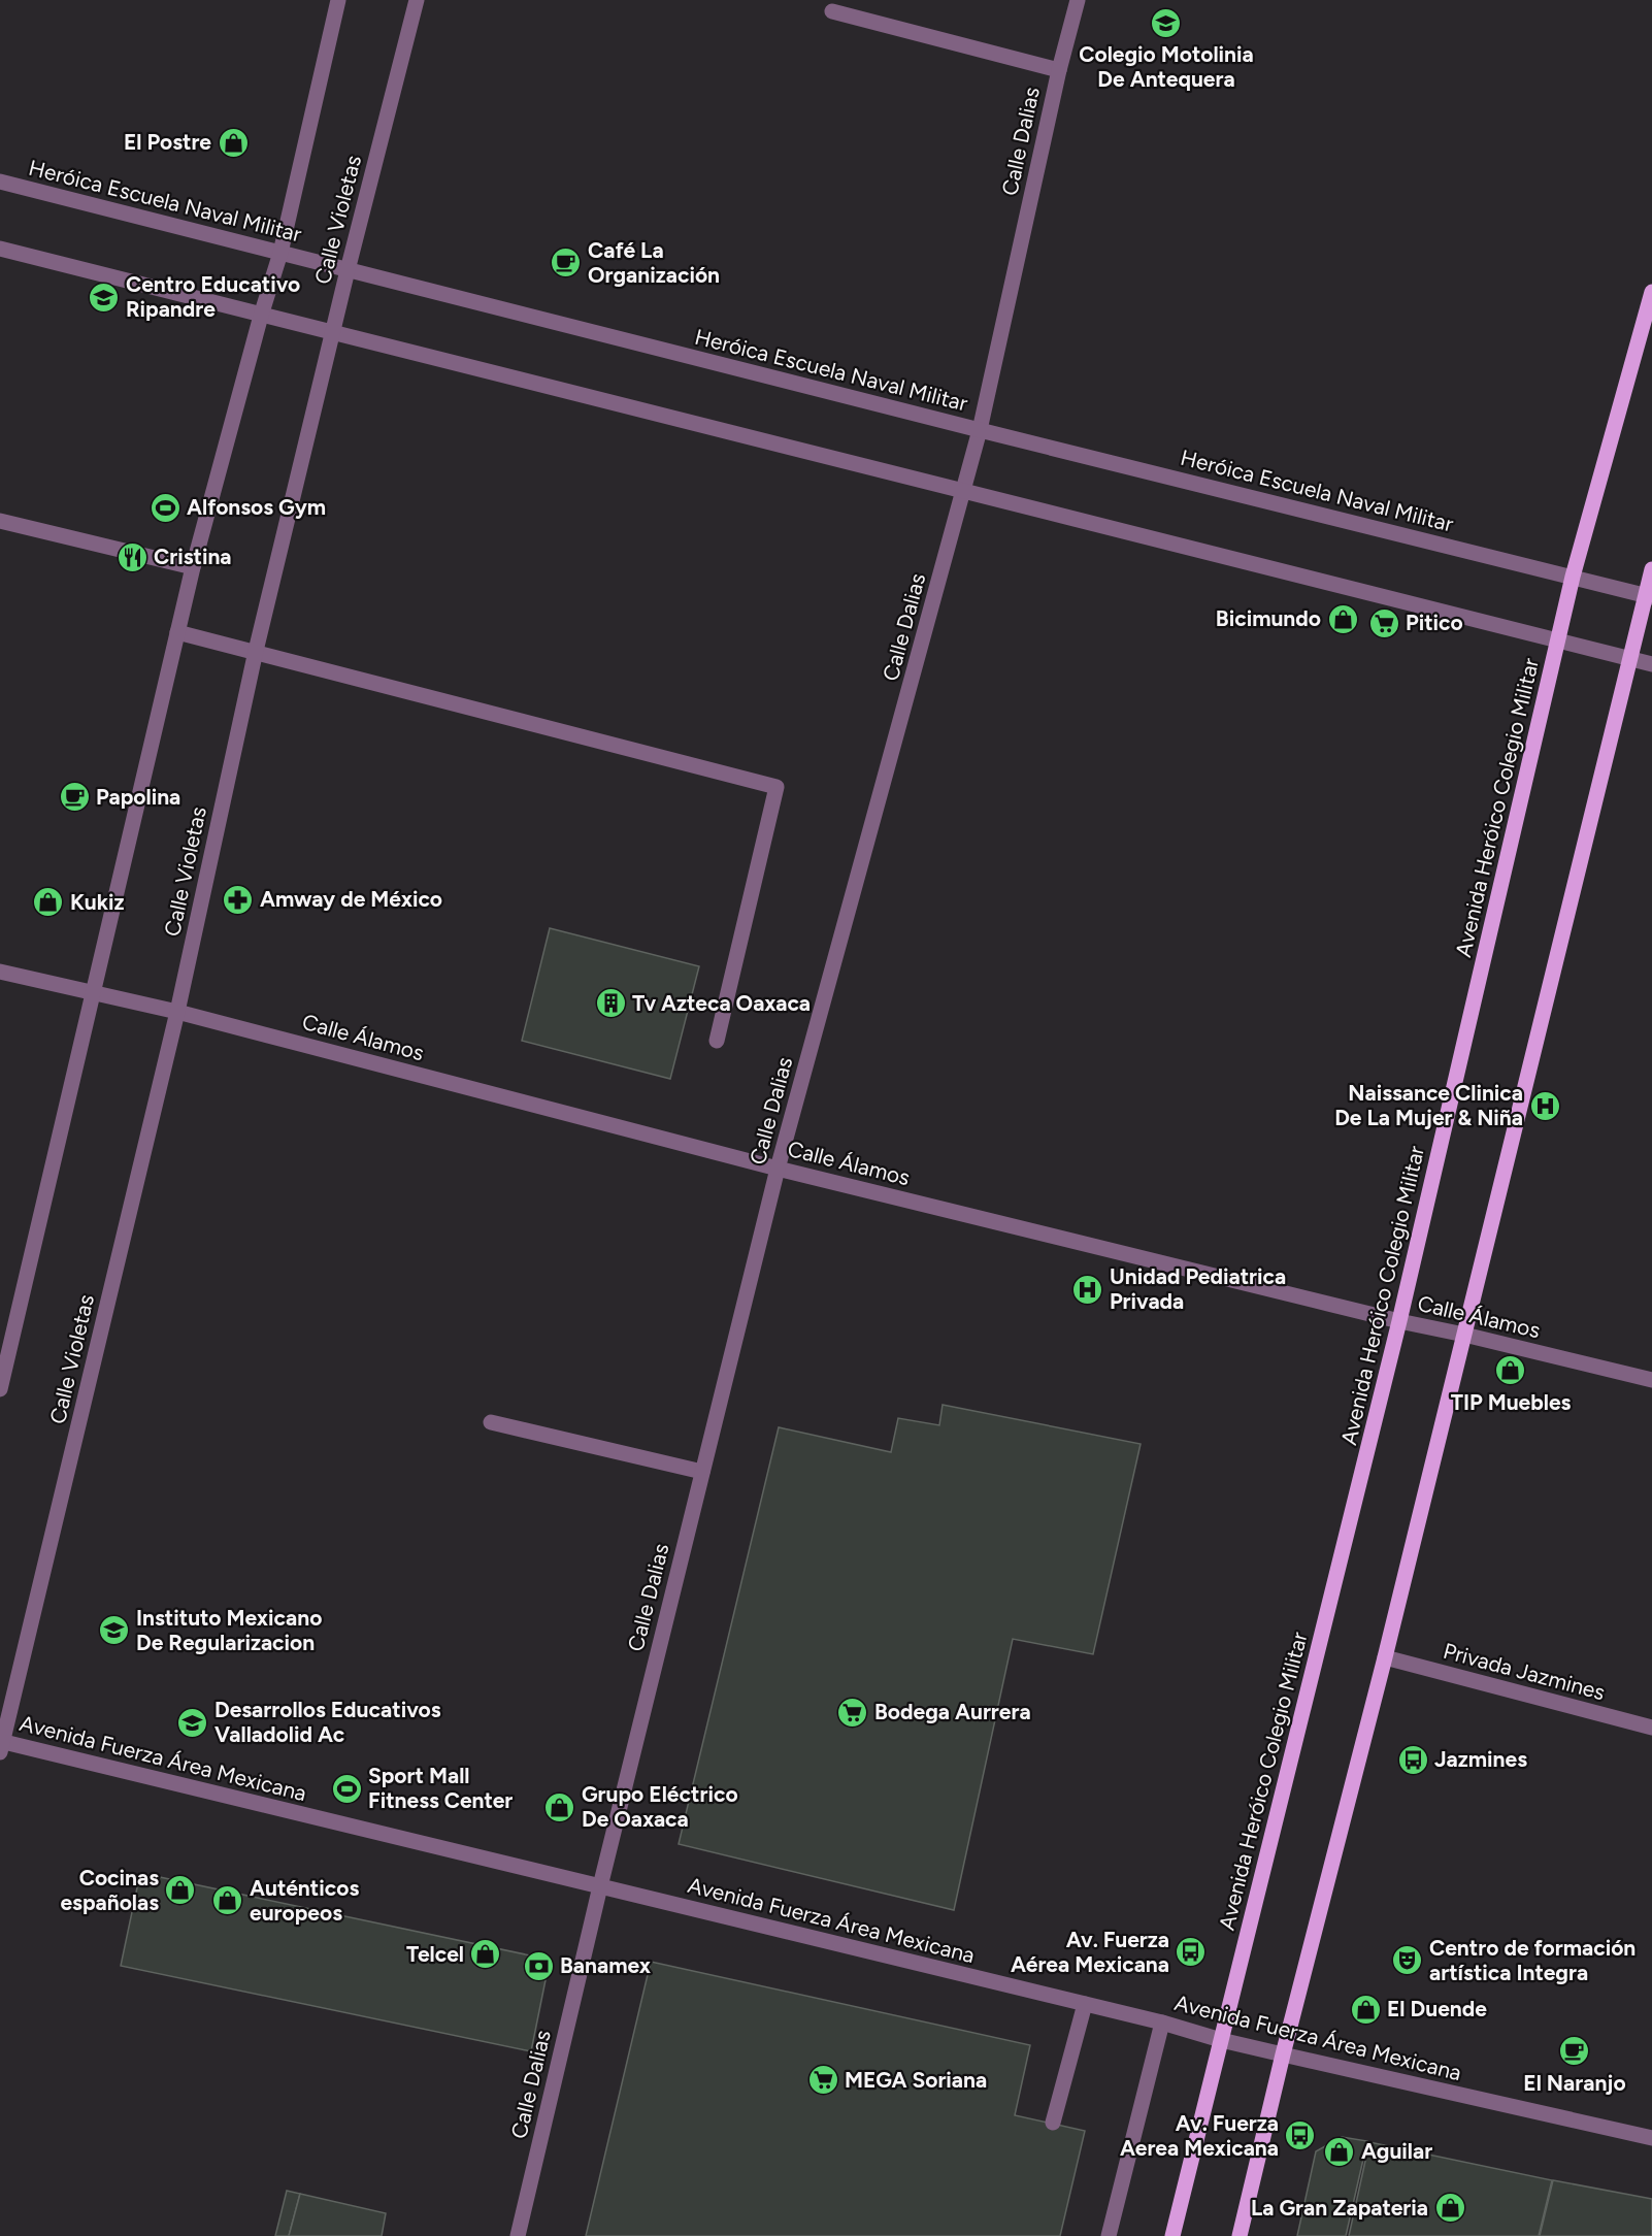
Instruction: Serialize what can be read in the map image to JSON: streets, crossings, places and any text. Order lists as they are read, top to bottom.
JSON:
{
  "streets": {
    "main road": ["Avenida Heróico Colegio Militar"],
    "street": [
      "Calle Dalias",
      "Heróica Escuela Naval Militar",
      "Calle Violetas",
      "Calle Álamos",
      "Privada Jazmines",
      "Avenida Fuerza Área Mexicana"
    ]
  },
  "crossings": [
    ["Calle Dalias", "Heróica Escuela Naval Militar"],
    ["Calle Dalias", "Calle Álamos"],
    ["Calle Dalias", "Avenida Fuerza Área Mexicana"],
    ["Heróica Escuela Naval Militar", "Calle Violetas"],
    ["Heróica Escuela Naval Militar", "Avenida Heróico Colegio Militar"],
    ["Calle Violetas", "Calle Álamos"],
    ["Calle Violetas", "Avenida Fuerza Área Mexicana"],
    ["Avenida Heróico Colegio Militar", "Calle Álamos"],
    ["Avenida Heróico Colegio Militar", "Avenida Fuerza Área Mexicana"]
  ],
  "places": {
    "school or university": [
      "Colegio Motolinia De Antequera",
      "Centro Educativo Ripandre",
      "Instituto Mexicano De Regularizacion",
      "Desarrollos Educativos Valladolid Ac"
    ],
    "shop": [
      "El Postre",
      "Bicimundo",
      "Kukiz",
      "TIP Muebles",
      "Grupo Eléctrico De Oaxaca",
      "Cocinas españolas",
      "Auténticos europeos",
      "Telcel",
      "El Duende",
      "Aguilar",
      "La Gran Zapateria"
    ],
    "cafe": ["Café La Organización", "Papolina", "El Naranjo"],
    "sports": ["Alfonsos Gym", "Sport Mall Fitness Center"],
    "restaurant": ["Cristina"],
    "supermarket": ["Pitico", "Bodega Aurrera", "MEGA Soriana"],
    "pharmacy": ["Amway de México"],
    "building": ["Tv Azteca Oaxaca"],
    "hospital": ["Naissance Clinica De La Mujer & Niña", "Unidad Pediatrica Privada"],
    "bus stop": ["Jazmines", "Av. Fuerza Aérea Mexicana", "Av. Fuerza Aerea Mexicana"],
    "theatre": ["Centro de formación artística Integra"],
    "bank": ["Banamex"]
  }
}
